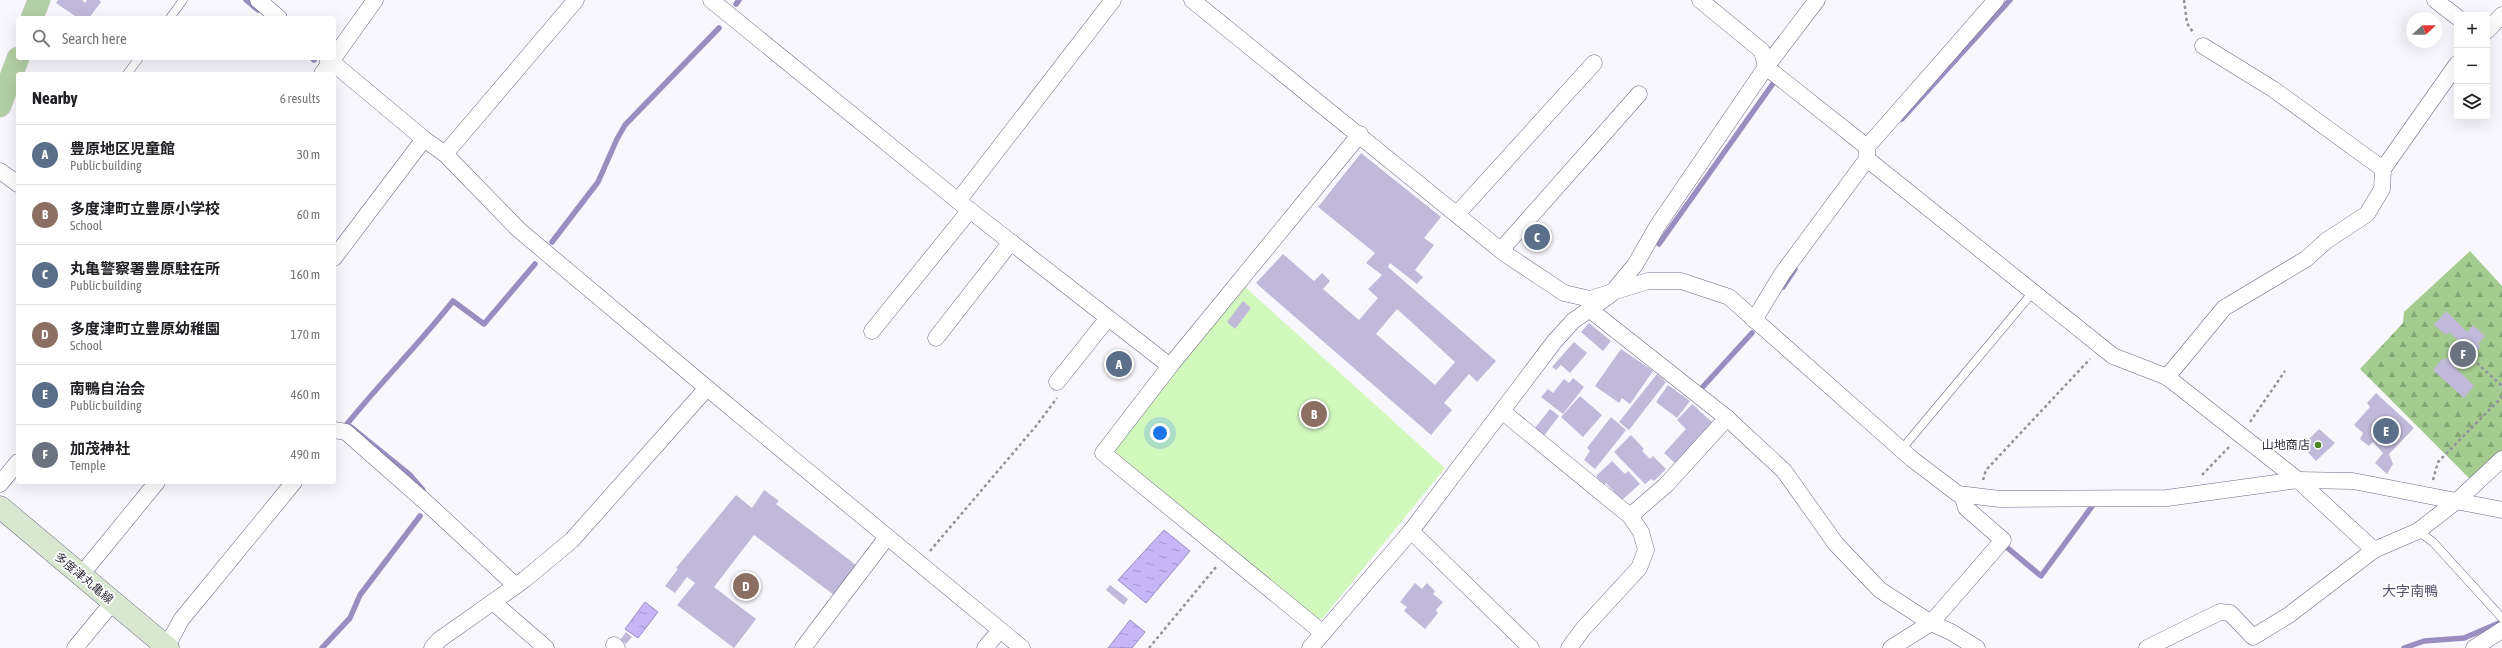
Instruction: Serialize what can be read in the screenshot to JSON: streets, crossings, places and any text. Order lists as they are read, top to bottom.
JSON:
{
  "streets": {
    "main road": ["多度津丸亀線"]
  },
  "districts": ["大字南鴨"],
  "places": ["山地商店"],
  "north": "right",
  "page": {
    "map_buttons": ["+", "−"],
    "search": "Search here",
    "heading": ["Nearby", "6 results"],
    "list": [
      {
        "mark": "A",
        "name": "豊原地区児童館",
        "note": "Public building",
        "value": "30 m"
      },
      {
        "mark": "B",
        "name": "多度津町立豊原小学校",
        "note": "School",
        "value": "60 m"
      },
      {
        "mark": "C",
        "name": "丸亀警察署豊原駐在所",
        "note": "Public building",
        "value": "160 m"
      },
      {
        "mark": "D",
        "name": "多度津町立豊原幼稚園",
        "note": "School",
        "value": "170 m"
      },
      {
        "mark": "E",
        "name": "南鴨自治会",
        "note": "Public building",
        "value": "460 m"
      },
      {
        "mark": "F",
        "name": "加茂神社",
        "note": "Temple",
        "value": "490 m"
      }
    ],
    "pins": [
      "C",
      "F",
      "A",
      "B",
      "E",
      "D"
    ]
  }
}
